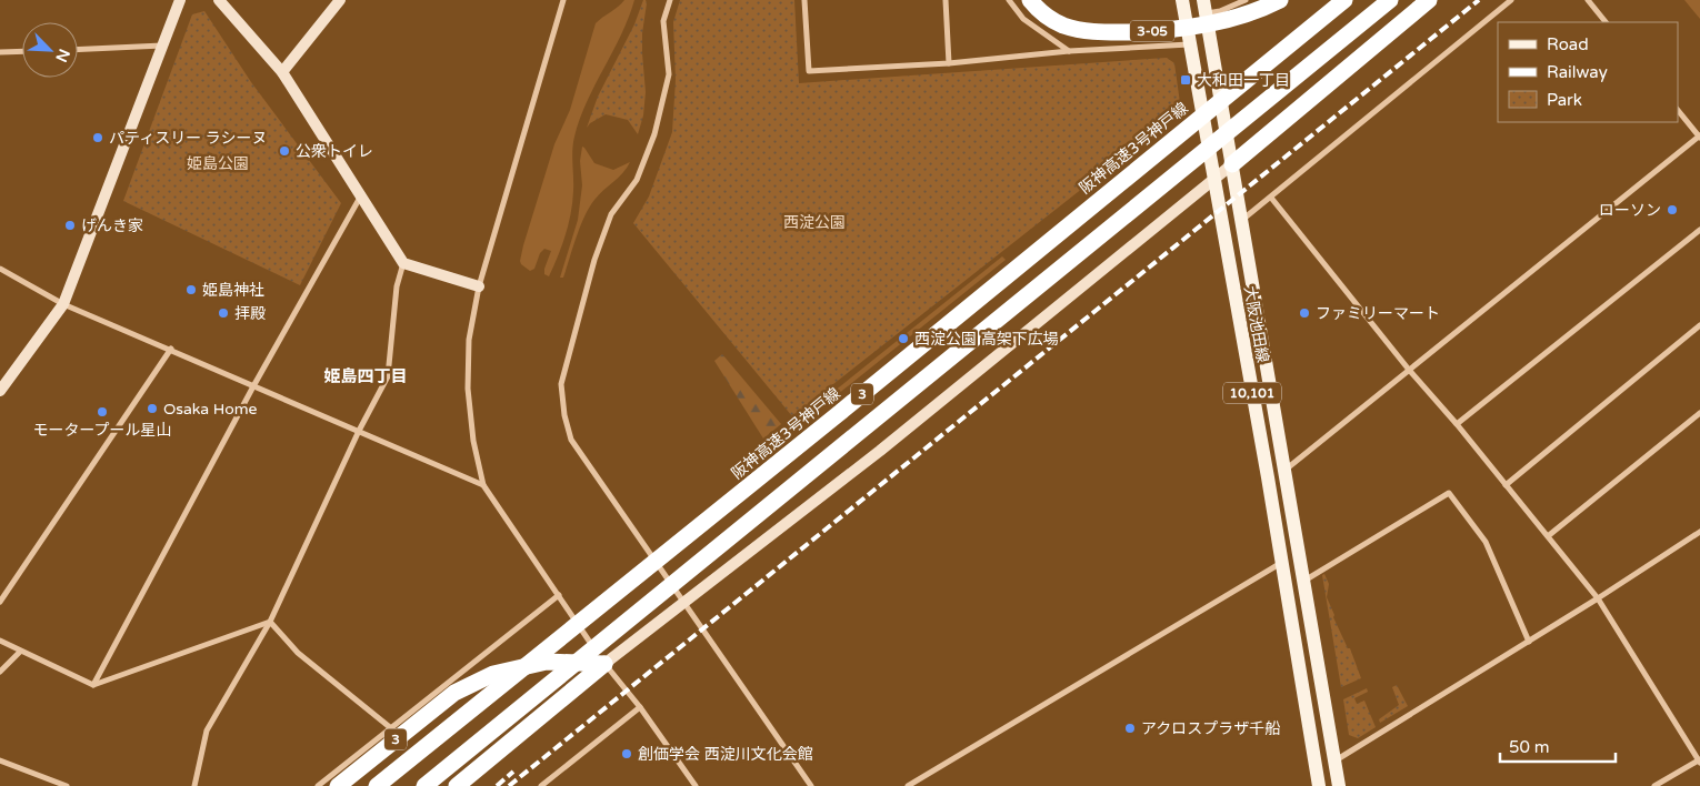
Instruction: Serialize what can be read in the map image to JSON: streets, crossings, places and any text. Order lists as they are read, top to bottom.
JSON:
{
  "streets": {
    "highway": ["3-05", "阪神高速3号神戸線", "3"],
    "main road": ["大阪池田線", "10,101"]
  },
  "districts": ["姫島四丁目"],
  "parks": ["姫島公園", "西淀公園"],
  "places": {
    "transit": ["大和田一丁目"],
    "other": [
      "パティスリー ラシーヌ",
      "公衆トイレ",
      "ローソン",
      "げんき家",
      "姫島神社",
      "拝殿",
      "ファミリーマート",
      "西淀公園 高架下広場",
      "Osaka Home",
      "モータープール星山",
      "アクロスプラザ千船",
      "創価学会 西淀川文化会館"
    ]
  },
  "legend": ["Road", "Railway", "Park"],
  "scale_bar": "50 m",
  "north": "bottom right"
}
